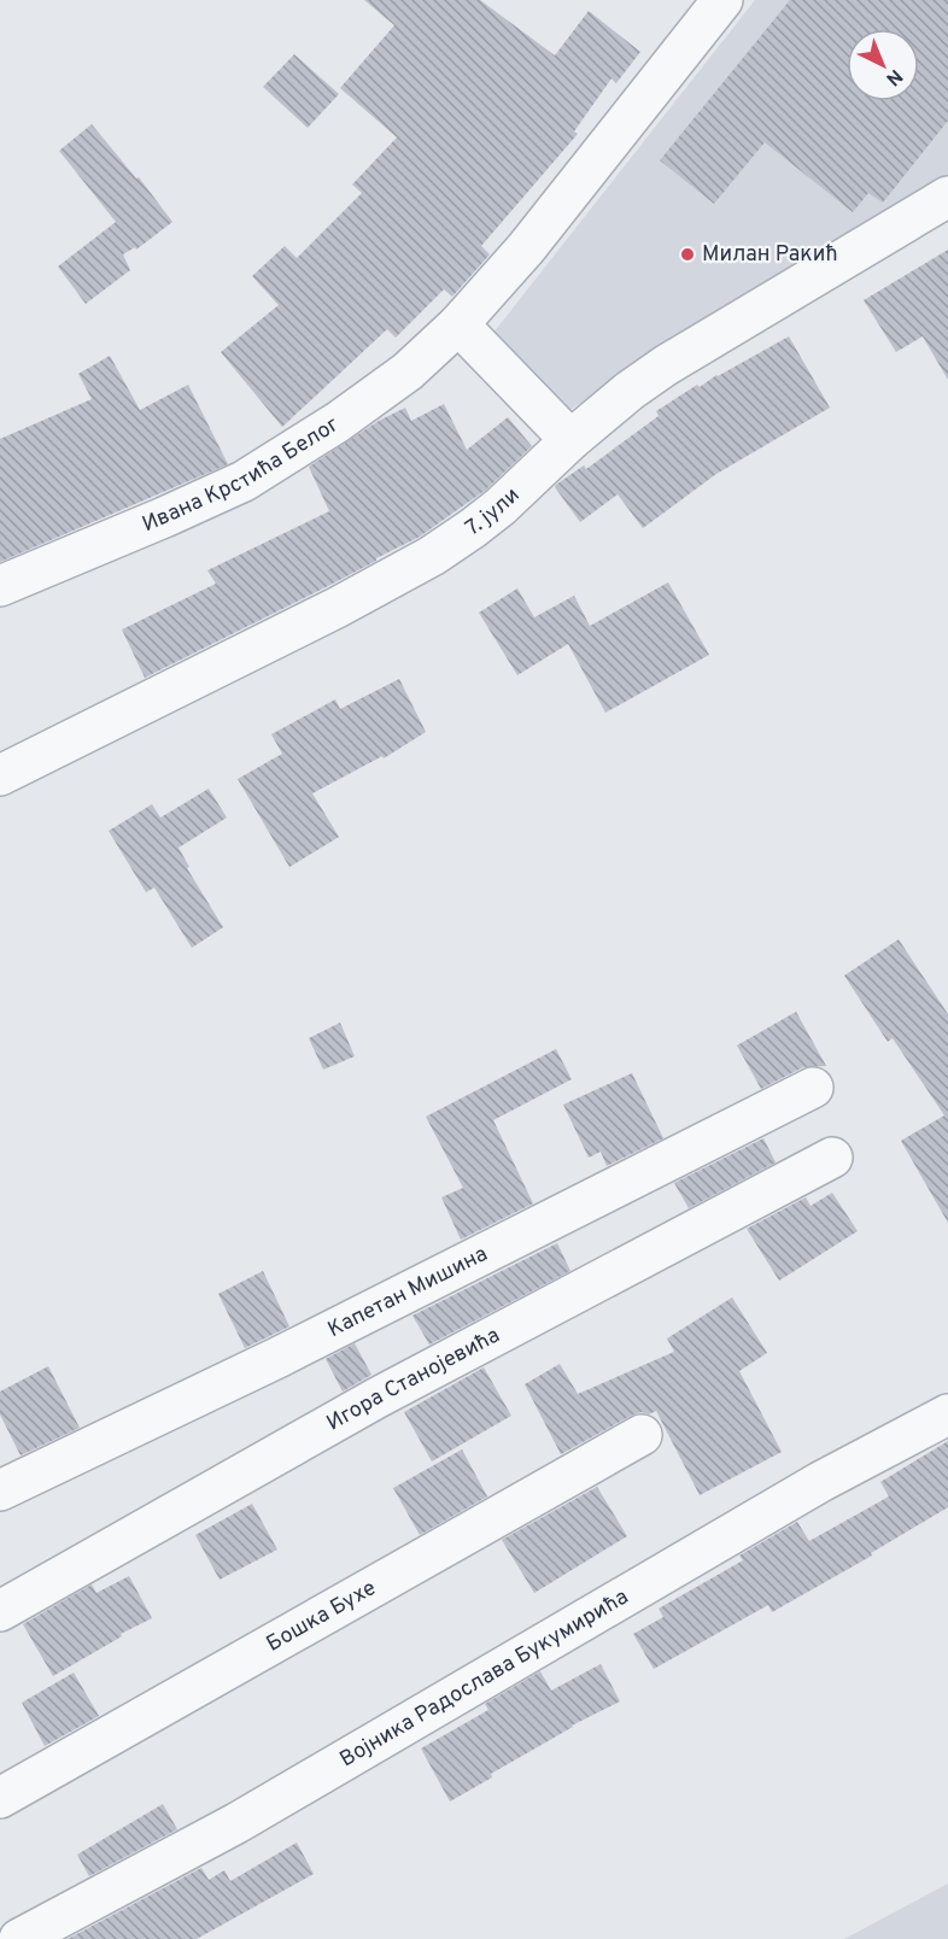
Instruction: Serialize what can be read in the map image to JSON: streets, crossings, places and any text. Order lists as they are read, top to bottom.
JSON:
{
  "streets": {
    "street": [
      "Ивана Крстића Белог",
      "7. јули",
      "Капетан Мишина",
      "Игора Станојевића",
      "Бошка Бухе",
      "Војника Радослава Букумирића"
    ]
  },
  "places": ["Милан Ракић"],
  "north": "bottom right"
}
